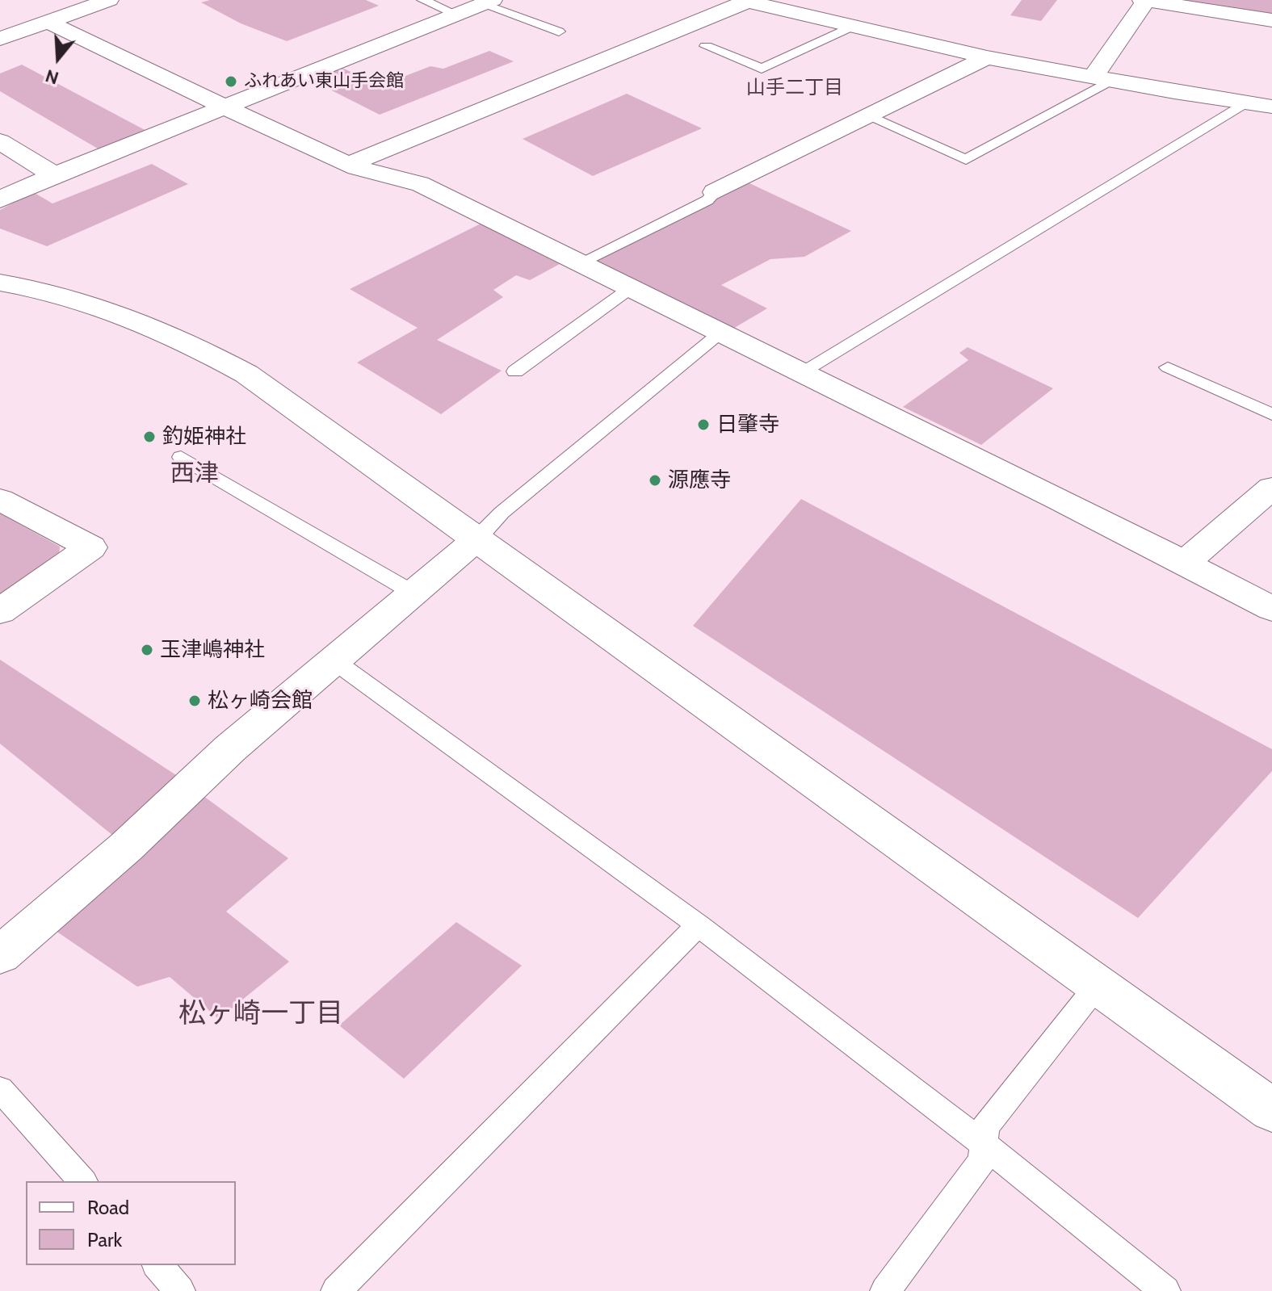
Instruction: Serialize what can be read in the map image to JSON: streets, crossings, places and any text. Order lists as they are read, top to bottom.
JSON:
{
  "districts": ["山手二丁目", "西津", "松ヶ崎一丁目"],
  "places": [
    "ふれあい東山手会館",
    "日肇寺",
    "釣姫神社",
    "源應寺",
    "玉津嶋神社",
    "松ヶ崎会館"
  ],
  "legend": ["Road", "Park"],
  "north": "bottom"
}
